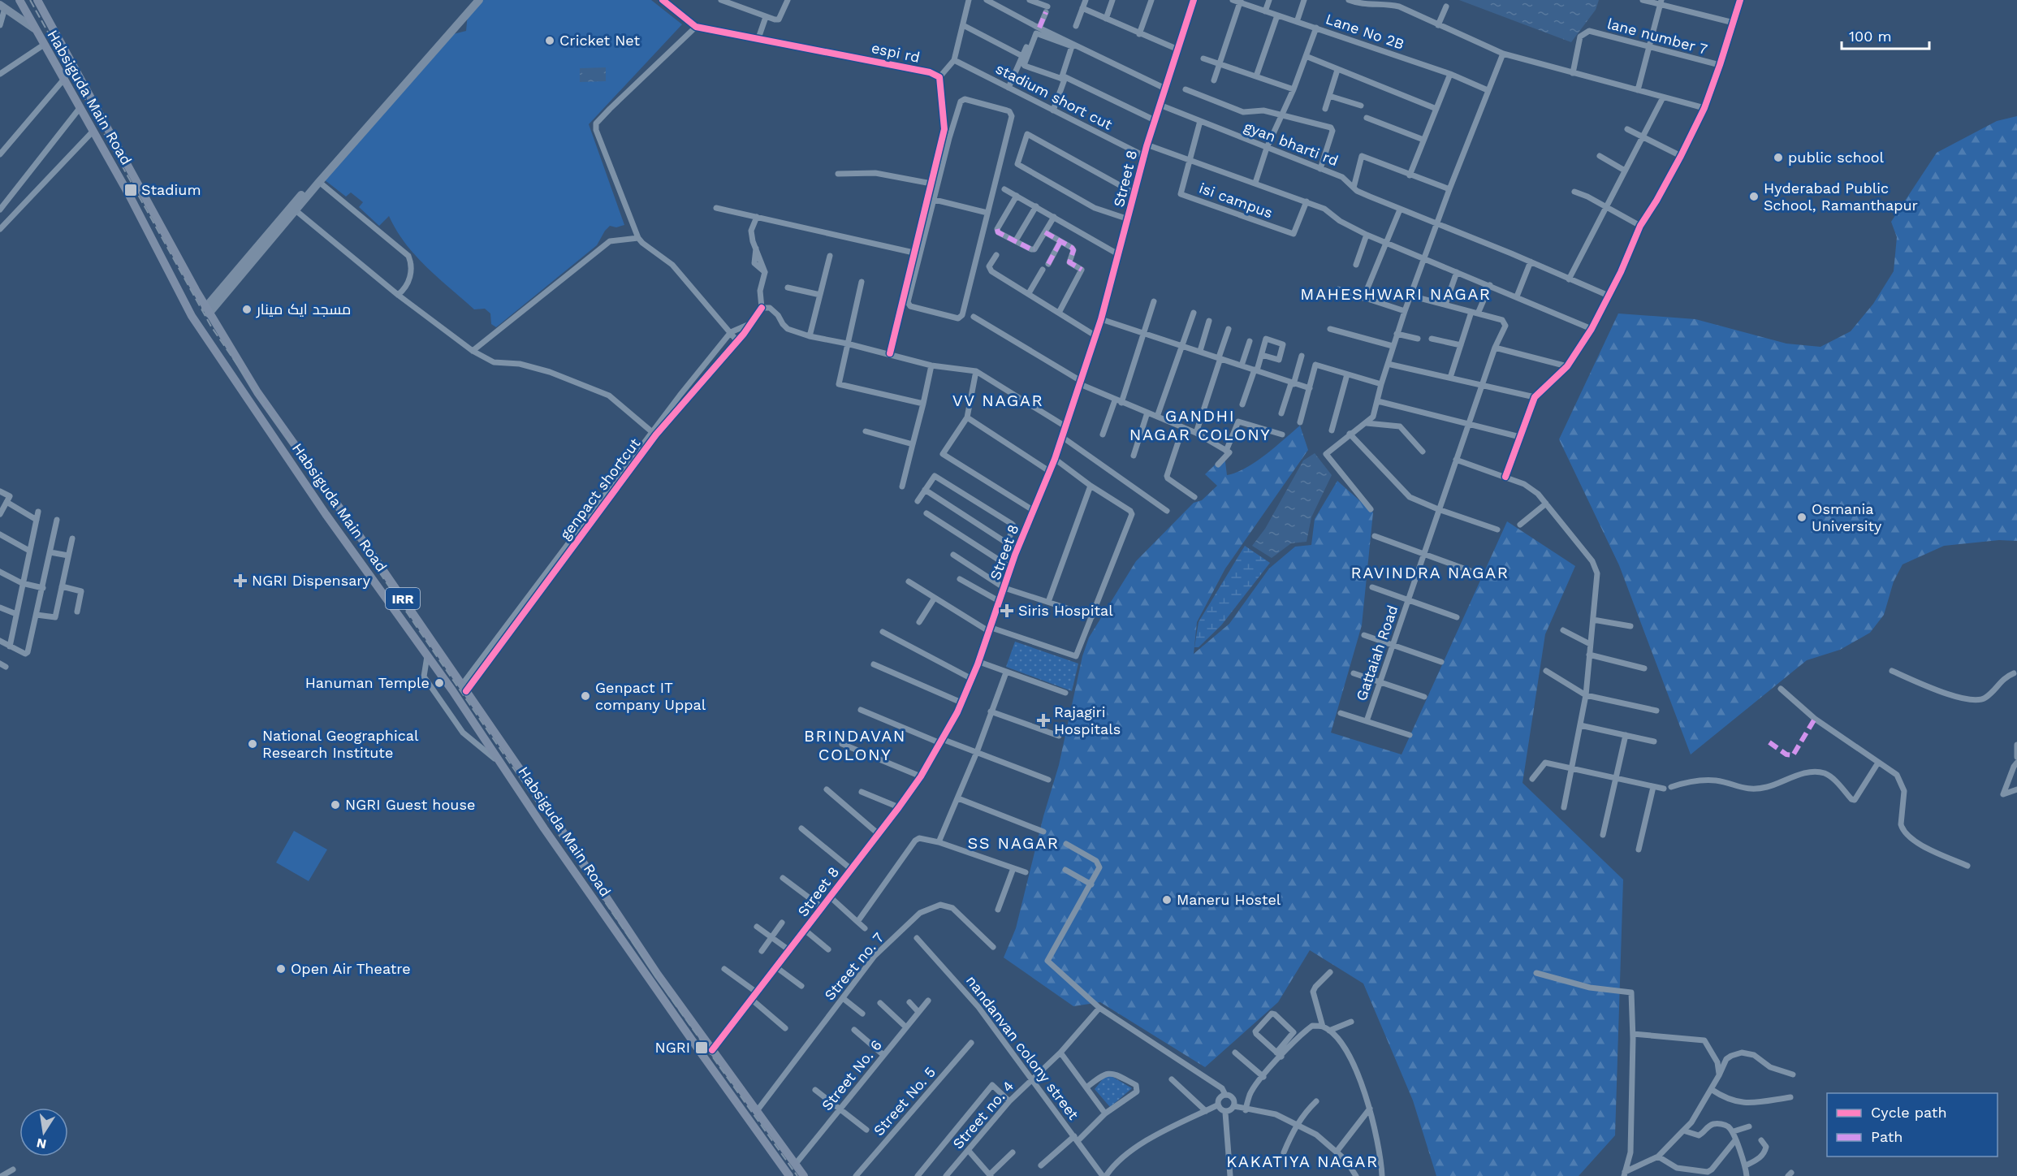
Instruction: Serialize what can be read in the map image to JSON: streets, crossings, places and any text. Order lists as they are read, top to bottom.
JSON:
{
  "streets": {
    "main road": ["Habsiguda Main Road", "IRR"],
    "street": [
      "Lane No 2B",
      "lane number 7",
      "espi rd",
      "stadium short cut",
      "gyan bharti rd",
      "Street 8",
      "isi campus",
      "genpact shortcut",
      "Gattaiah Road",
      "Street no. 7",
      "nandanvan colony street",
      "Street No. 6",
      "Street No. 5",
      "Street no. 4"
    ]
  },
  "crossings": [
    ["stadium short cut", "Street 8"],
    ["Habsiguda Main Road", "Street 8"],
    ["Habsiguda Main Road", "Street no. 7"],
    ["Habsiguda Main Road", "Street No. 6"],
    ["gyan bharti rd", "Street 8"],
    ["gyan bharti rd", "isi campus"],
    ["nandanvan colony street", "Street no. 4"]
  ],
  "districts": [
    "MAHESHWARI NAGAR",
    "VV NAGAR",
    "GANDHI NAGAR COLONY",
    "RAVINDRA NAGAR",
    "BRINDAVAN COLONY",
    "SS NAGAR",
    "KAKATIYA NAGAR"
  ],
  "places": {
    "other": [
      "Cricket Net",
      "public school",
      "Hyderabad Public School, Ramanthapur",
      "مسجد ایک مینار",
      "Osmania University",
      "Hanuman Temple",
      "Genpact IT company Uppal",
      "National Geographical Research Institute",
      "NGRI Guest house",
      "Maneru Hostel",
      "Open Air Theatre"
    ],
    "transit": ["Stadium", "NGRI"],
    "health": ["NGRI Dispensary", "Siris Hospital", "Rajagiri Hospitals"]
  },
  "legend": ["Cycle path", "Path"],
  "scale_bar": "100 m",
  "north": "bottom"
}
